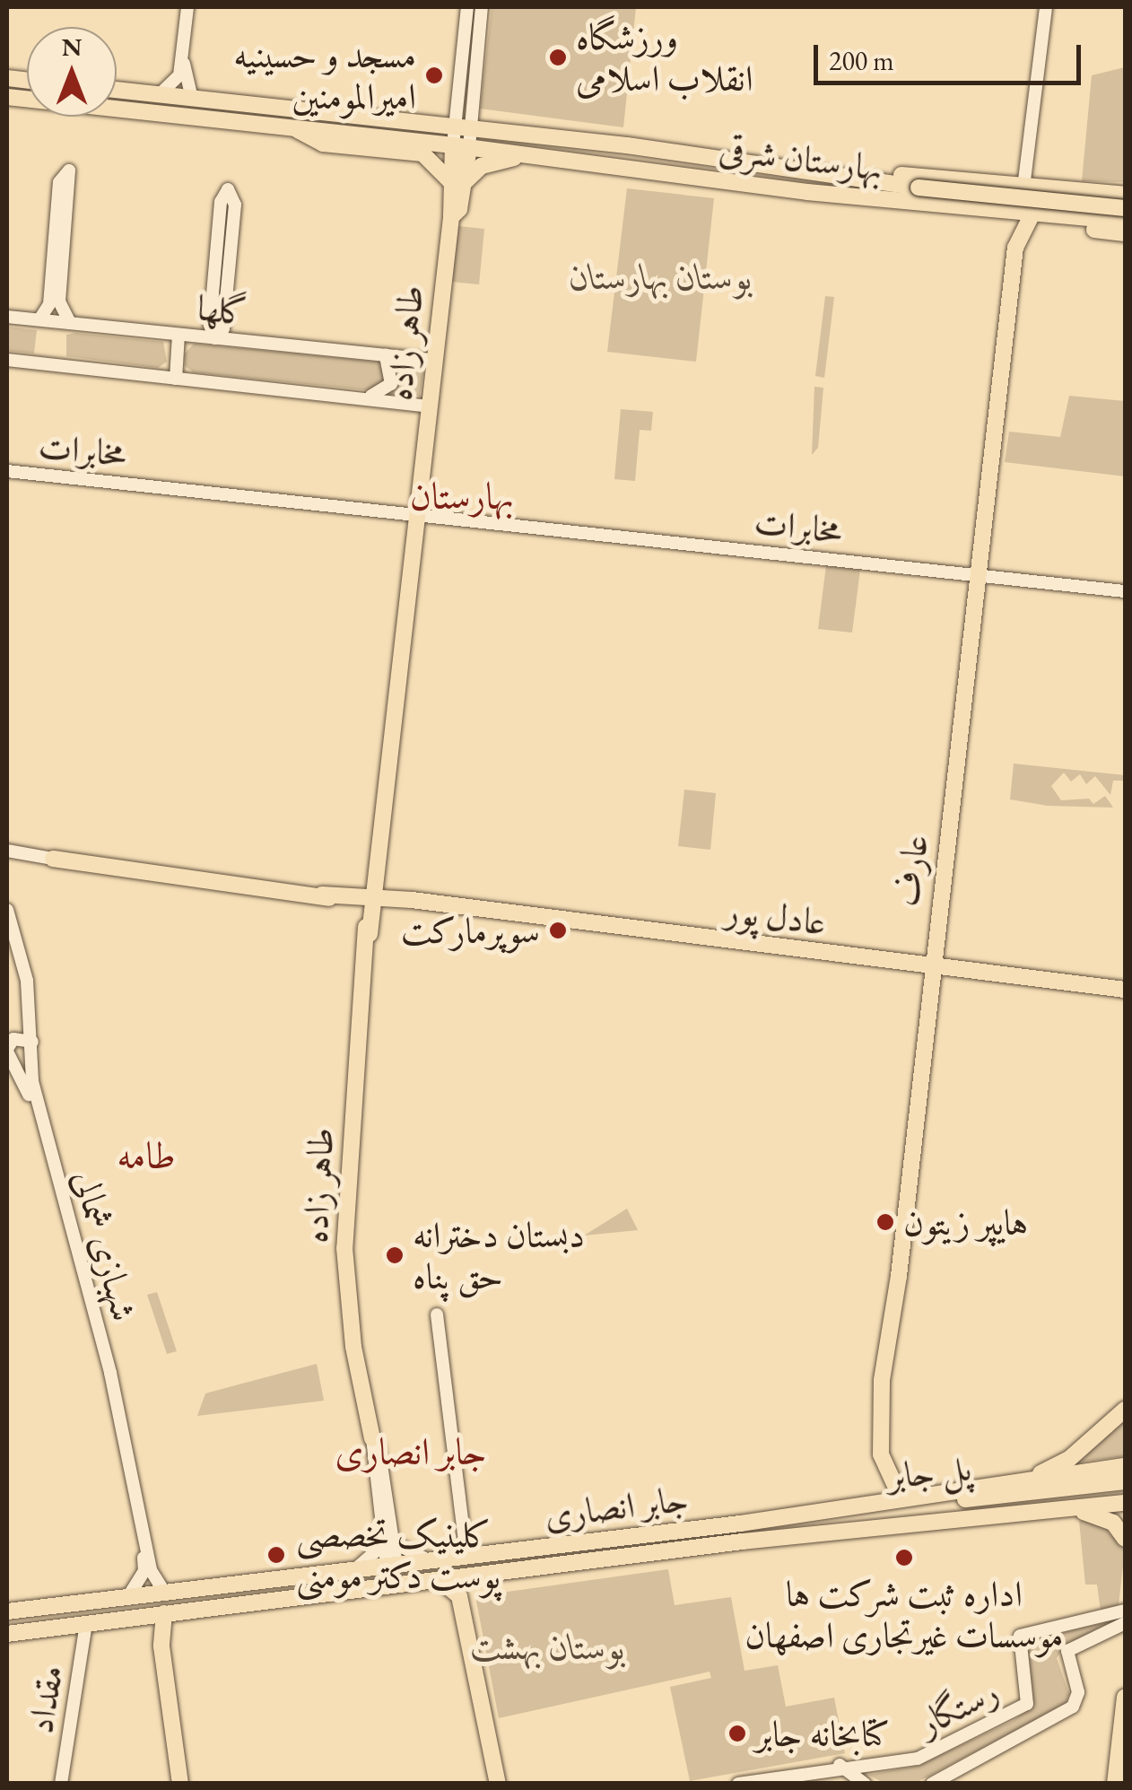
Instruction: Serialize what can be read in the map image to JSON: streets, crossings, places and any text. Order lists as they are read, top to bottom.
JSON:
{
  "streets": {
    "main road": [
      "بهارستان شرقی",
      "طاهر زاده",
      "عارف",
      "عادل پور",
      "پل جابر",
      "جابر انصاری"
    ],
    "street": [
      "گلها",
      "مخابرات",
      "شهبازی شمالی",
      "مقداد",
      "رستگار"
    ]
  },
  "crossings": [
    ["بهارستان شرقی", "طاهر زاده"],
    ["گلها", "طاهر زاده"],
    ["طاهر زاده", "مخابرات"],
    ["طاهر زاده", "عادل پور"],
    ["مخابرات", "عارف"],
    ["عارف", "عادل پور"],
    ["عارف", "جابر انصاری"],
    ["شهبازی شمالی", "جابر انصاری"],
    ["پل جابر", "جابر انصاری"],
    ["جابر انصاری", "مقداد"]
  ],
  "districts": ["بهارستان", "طامه", "جابر انصاری"],
  "parks": ["بوستان بهارستان", "بوستان بهشت"],
  "places": [
    "ورزشگاه انقلاب اسلامی",
    "مسجد و حسینیه امیرالمومنین",
    "سوپرمارکت",
    "هایپر زیتون",
    "دبستان دخترانه حق پناه",
    "کلینیک تخصصی پوست دکتر مومنی",
    "اداره ثبت شرکت ها موسسات غیرتجاری اصفهان",
    "کتابخانه جابر"
  ],
  "scale_bar": "200 m",
  "north": "top"
}
